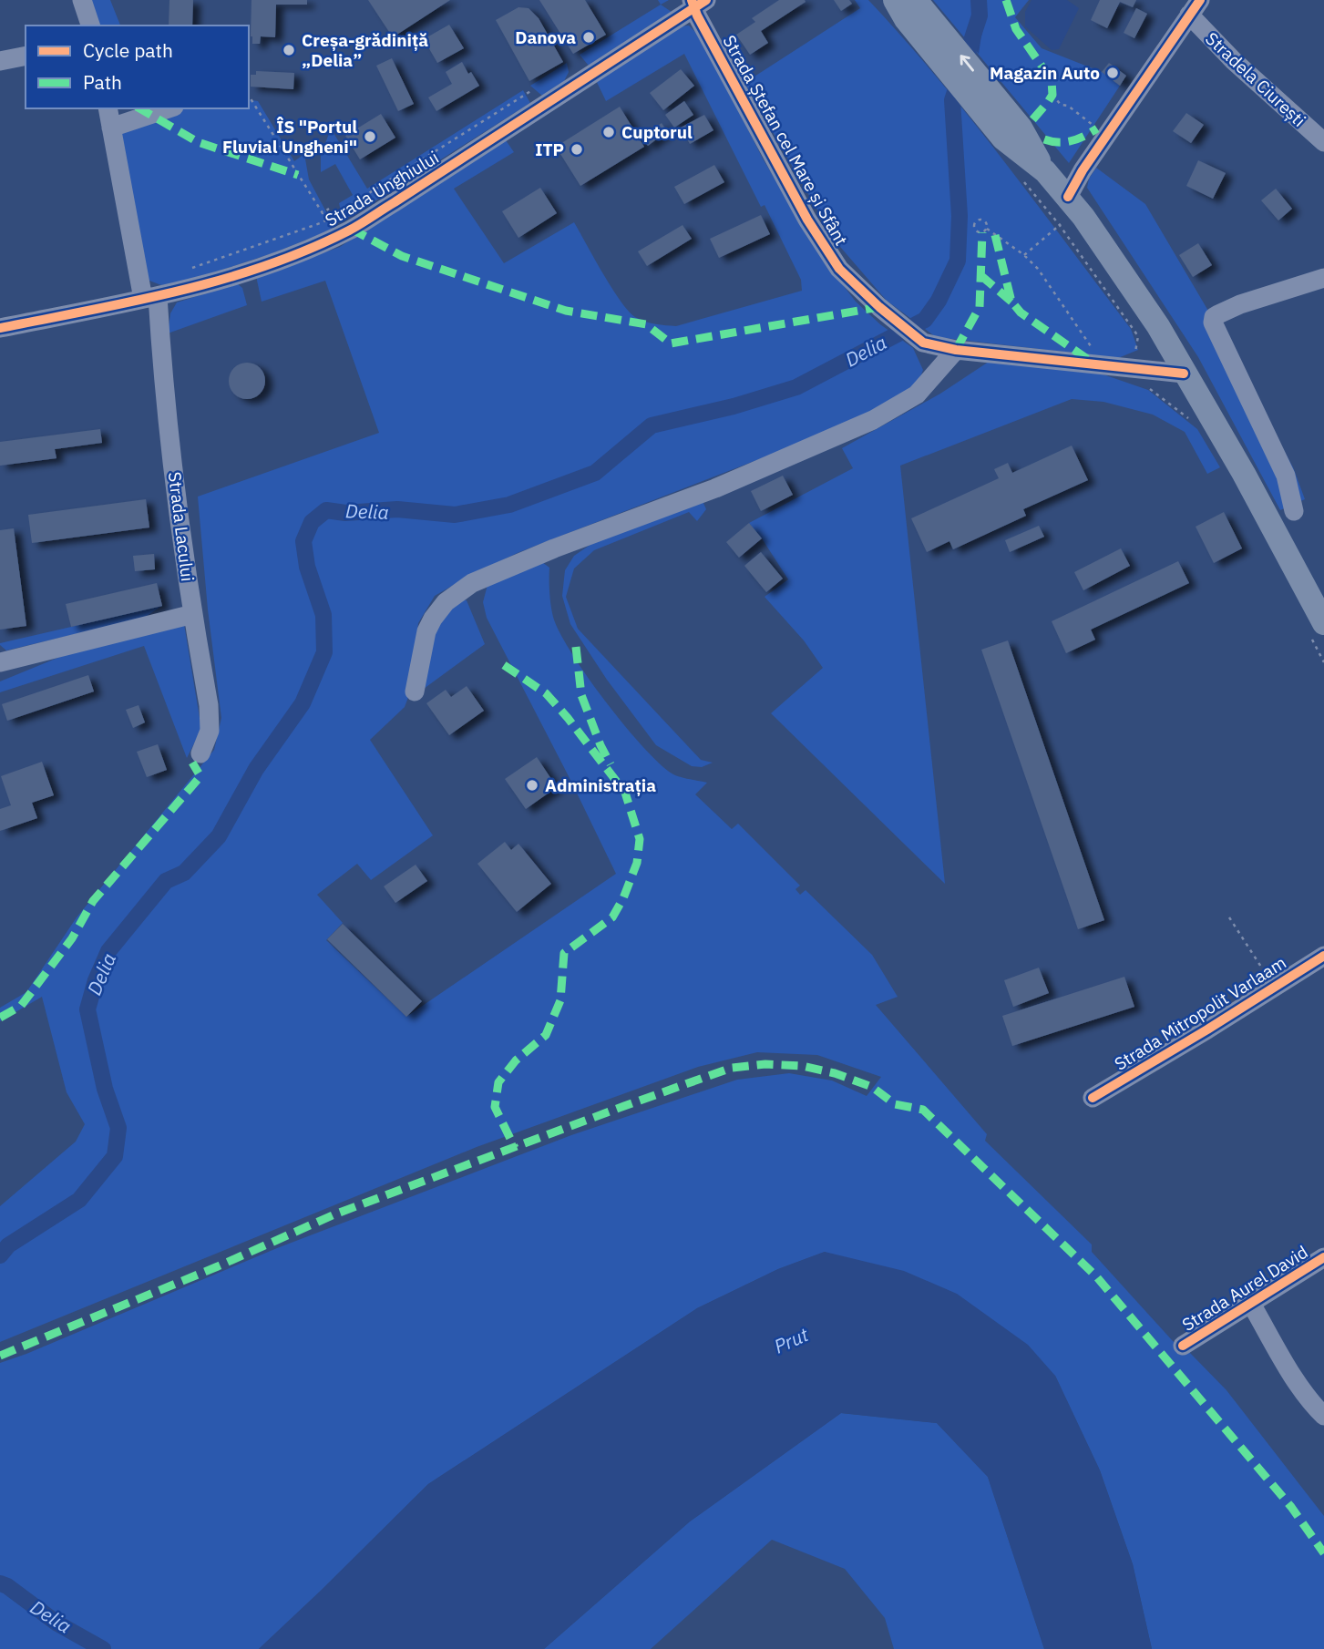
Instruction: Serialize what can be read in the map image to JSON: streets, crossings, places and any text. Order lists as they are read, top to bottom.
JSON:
{
  "streets": {
    "street": [
      "Stradela Ciurești",
      "Strada Ștefan cel Mare și Sfânt",
      "Strada Unghiului",
      "Strada Lacului",
      "Strada Mitropolit Varlaam",
      "Strada Aurel David"
    ]
  },
  "crossings": [
    ["Strada Ștefan cel Mare și Sfânt", "Strada Unghiului"],
    ["Strada Unghiului", "Strada Lacului"]
  ],
  "water": ["Delia", "Prut"],
  "places": [
    "Danova",
    "Creșa-grădiniță „Delia”",
    "Magazin Auto",
    "Cuptorul",
    "ÎS \"Portul Fluvial Ungheni\"",
    "ITP",
    "Administrația"
  ],
  "legend": ["Cycle path", "Path"]
}
